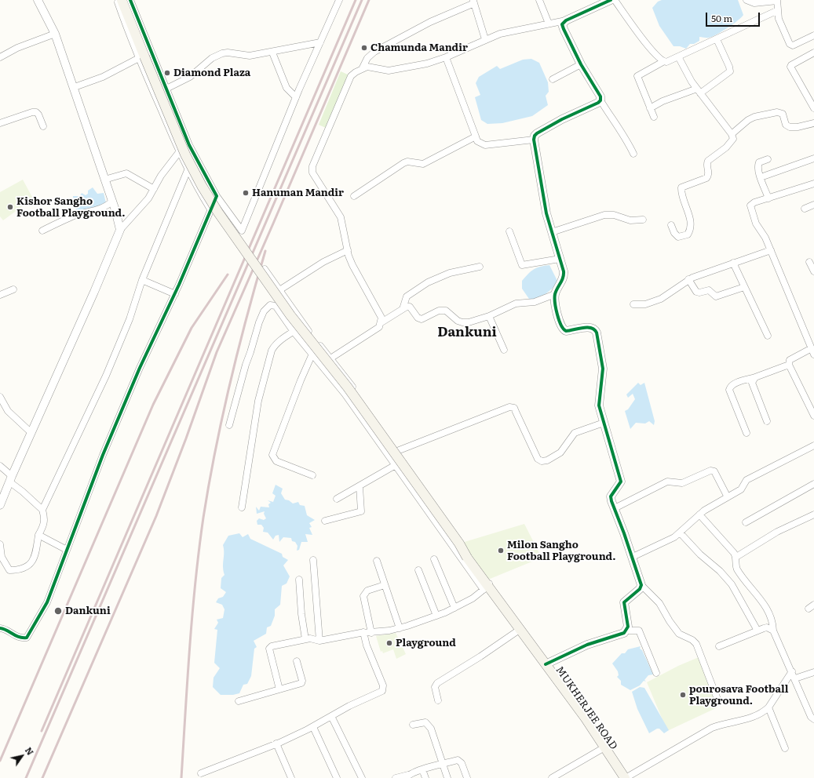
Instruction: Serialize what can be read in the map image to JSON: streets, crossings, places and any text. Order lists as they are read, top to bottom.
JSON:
{
  "streets": {
    "main road": ["MUKHERJEE ROAD"]
  },
  "districts": ["Dankuni"],
  "places": [
    "Chamunda Mandir",
    "Diamond Plaza",
    "Hanuman Mandir",
    "Kishor Sangho Football Playground.",
    "Milon Sangho Football Playground.",
    "Dankuni",
    "Playground",
    "pourosava Football Playground."
  ],
  "scale_bar": "50 m",
  "north": "top right"
}
